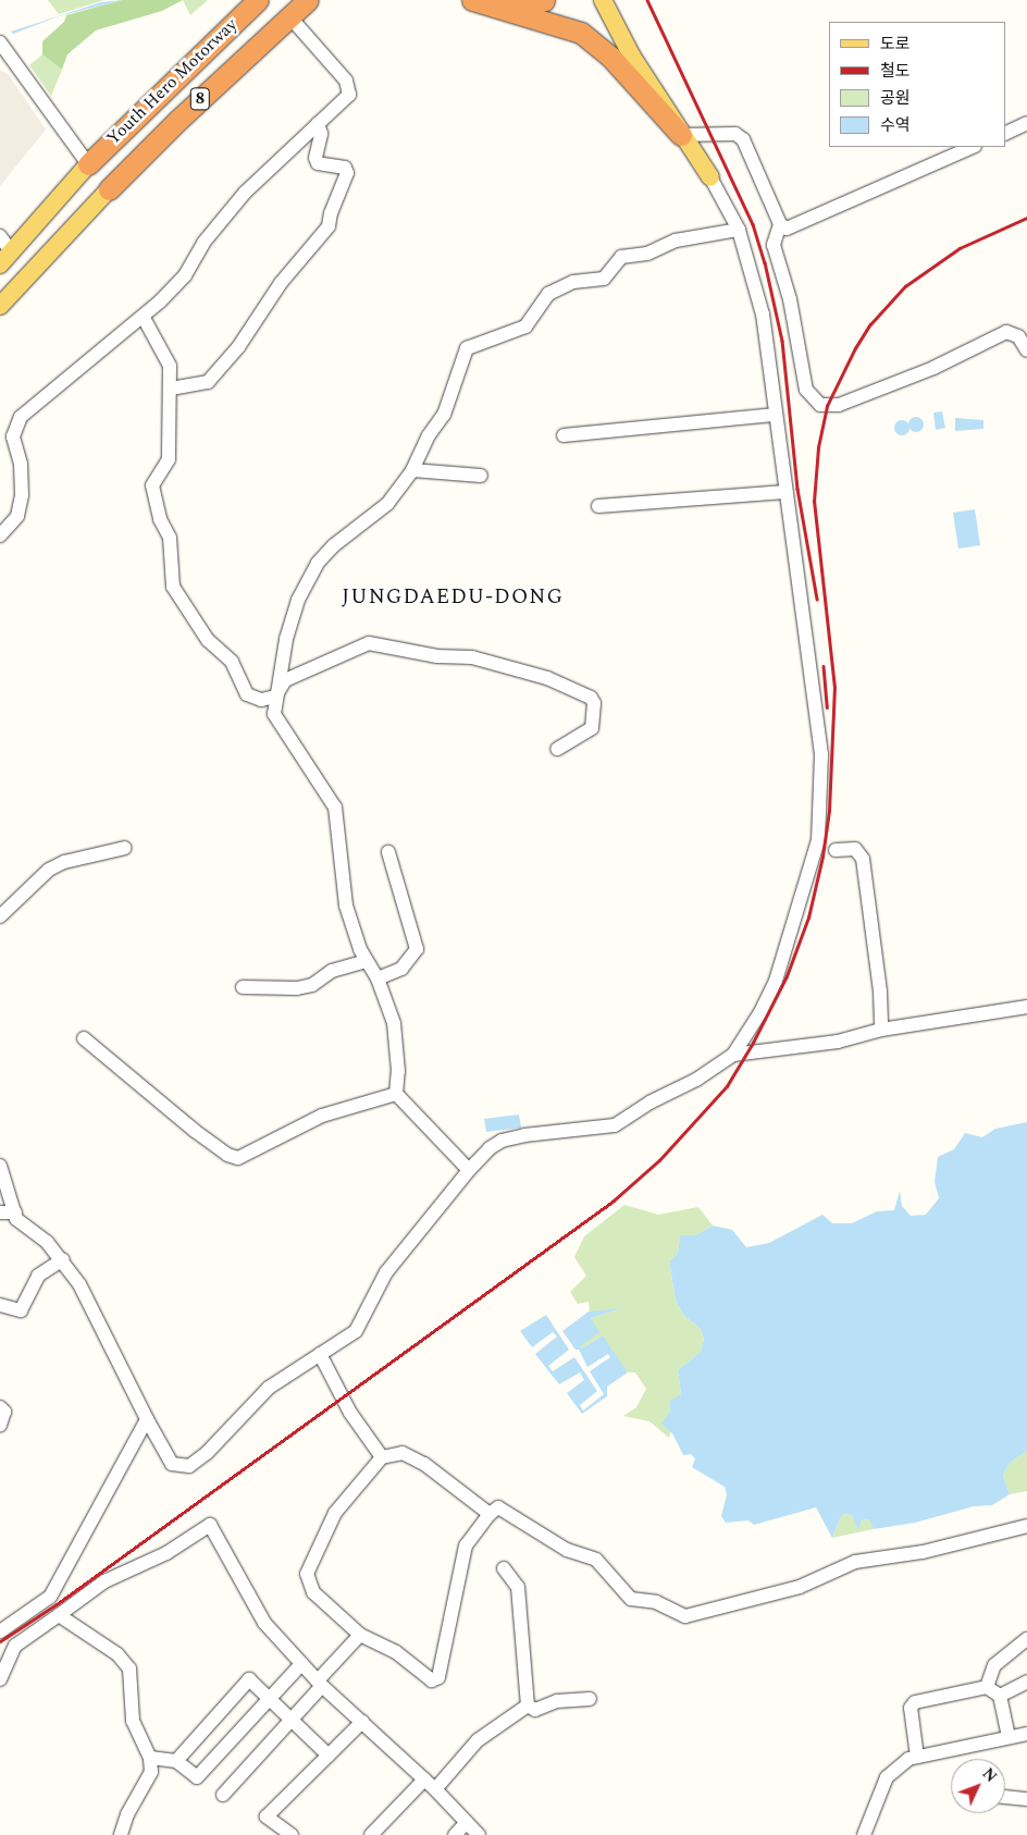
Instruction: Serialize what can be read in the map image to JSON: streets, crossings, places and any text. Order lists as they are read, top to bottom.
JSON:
{
  "streets": {
    "highway": ["Youth Hero Motorway", "8"]
  },
  "crossings": [
    ["Youth Hero Motorway", "8"]
  ],
  "districts": ["JUNGDAEDU-DONG"],
  "legend": [
    "도로",
    "철도",
    "공원",
    "수역"
  ],
  "north": "top right"
}
